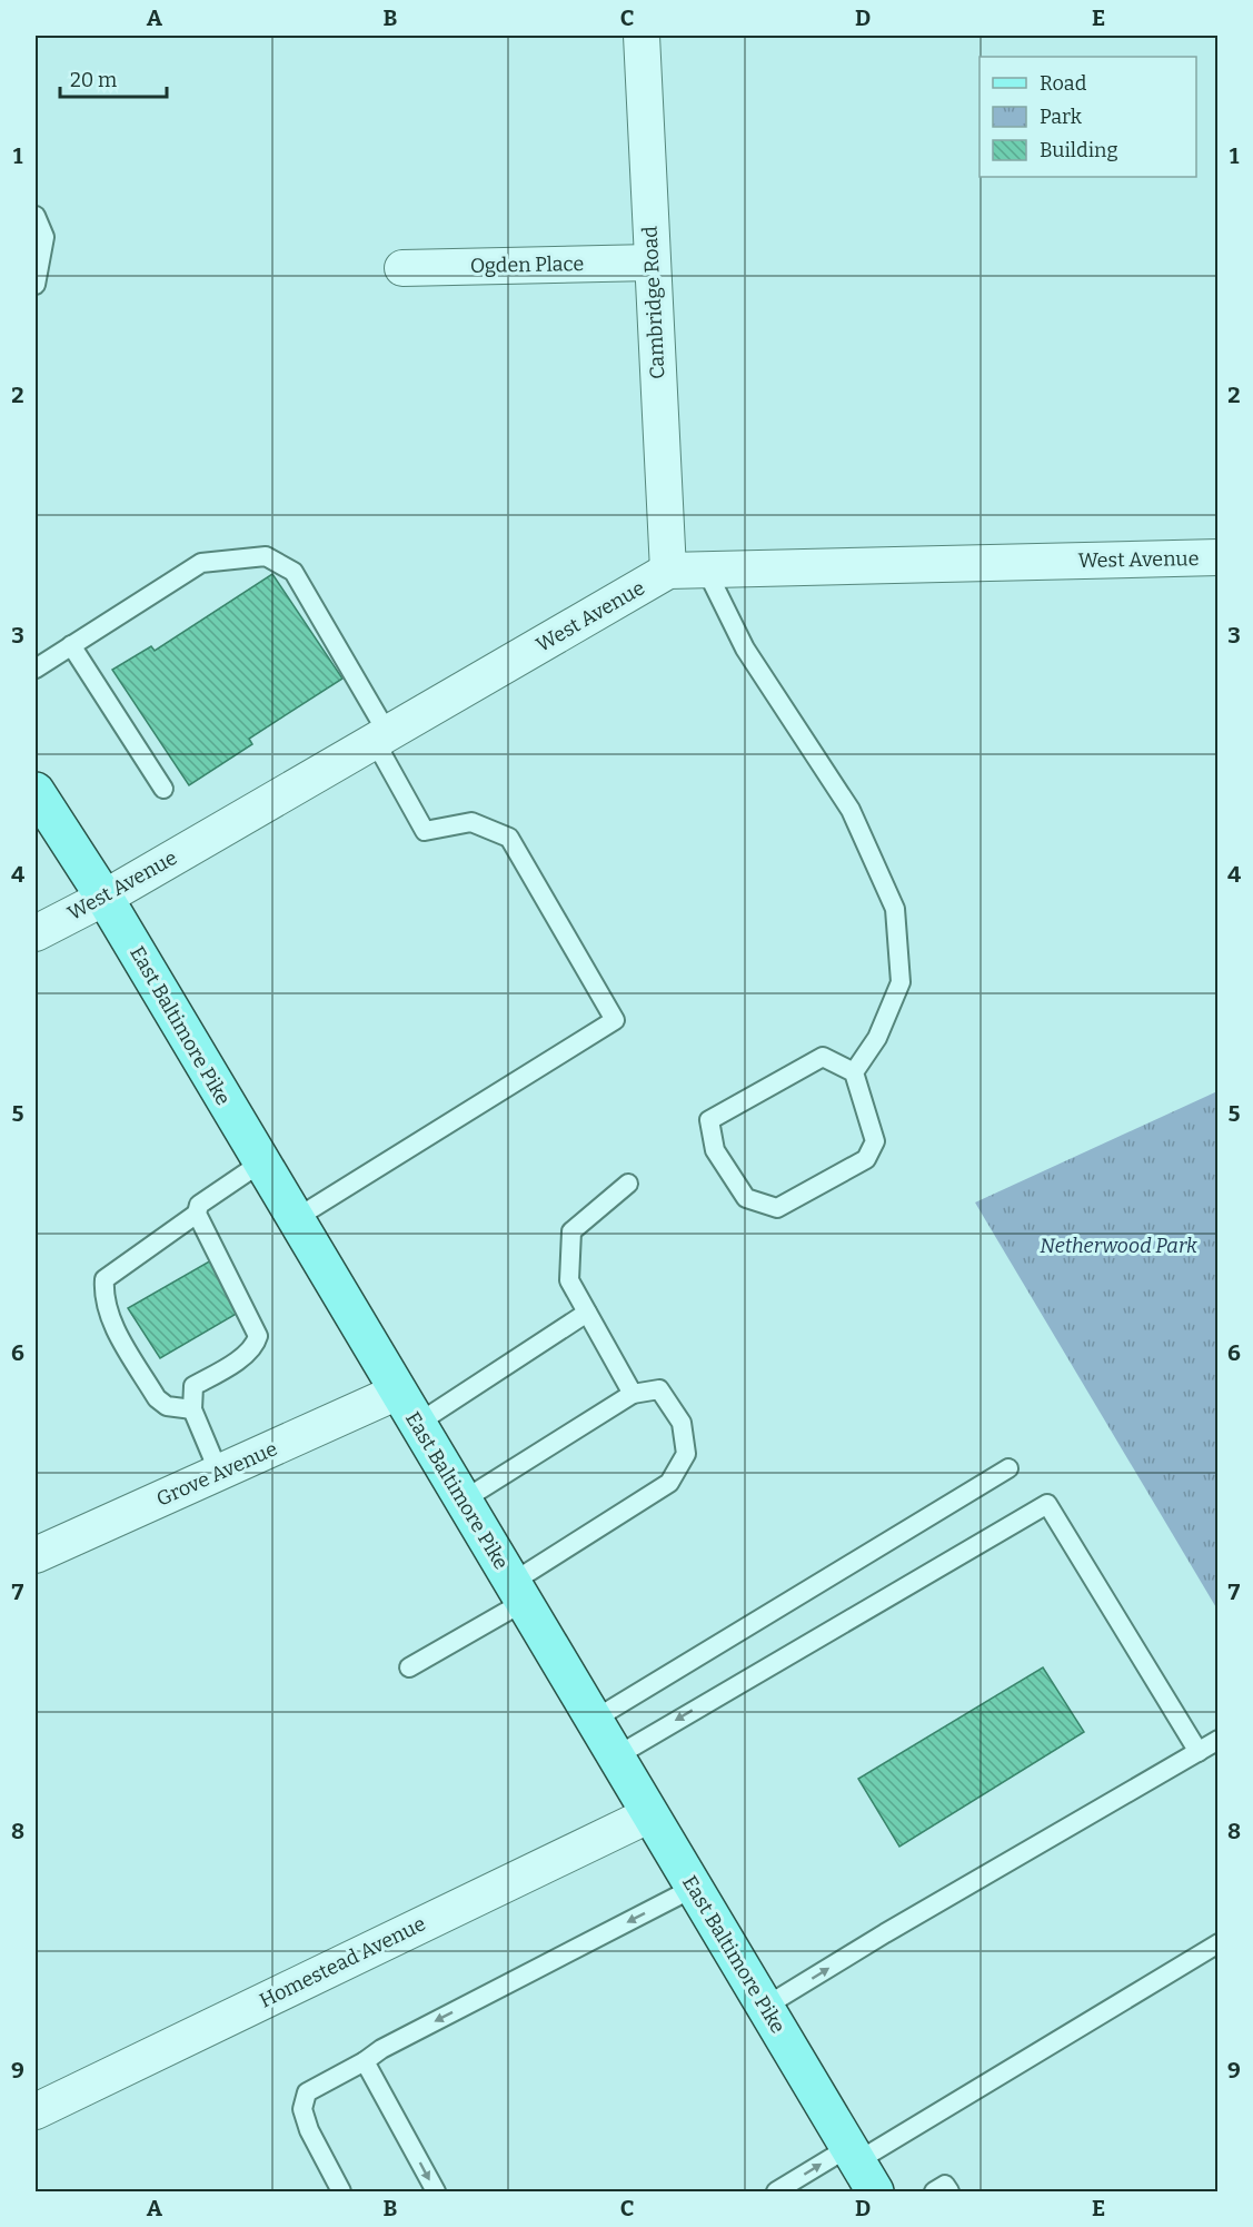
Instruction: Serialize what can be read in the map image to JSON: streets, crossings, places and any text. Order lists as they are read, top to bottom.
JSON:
{
  "streets": {
    "main road": ["East Baltimore Pike"],
    "street": [
      "Ogden Place",
      "Cambridge Road",
      "West Avenue",
      "Grove Avenue",
      "Homestead Avenue"
    ]
  },
  "crossings": [
    ["Ogden Place", "Cambridge Road"],
    ["Cambridge Road", "West Avenue"],
    ["West Avenue", "East Baltimore Pike"],
    ["East Baltimore Pike", "Grove Avenue"],
    ["East Baltimore Pike", "Homestead Avenue"]
  ],
  "parks": ["Netherwood Park"],
  "legend": ["Road", "Park", "Building"],
  "scale_bar": "20 m",
  "grid": {
    "columns": [
      "A",
      "B",
      "C",
      "D",
      "E"
    ],
    "rows": [
      "1",
      "2",
      "3",
      "4",
      "5",
      "6",
      "7",
      "8",
      "9"
    ]
  }
}
